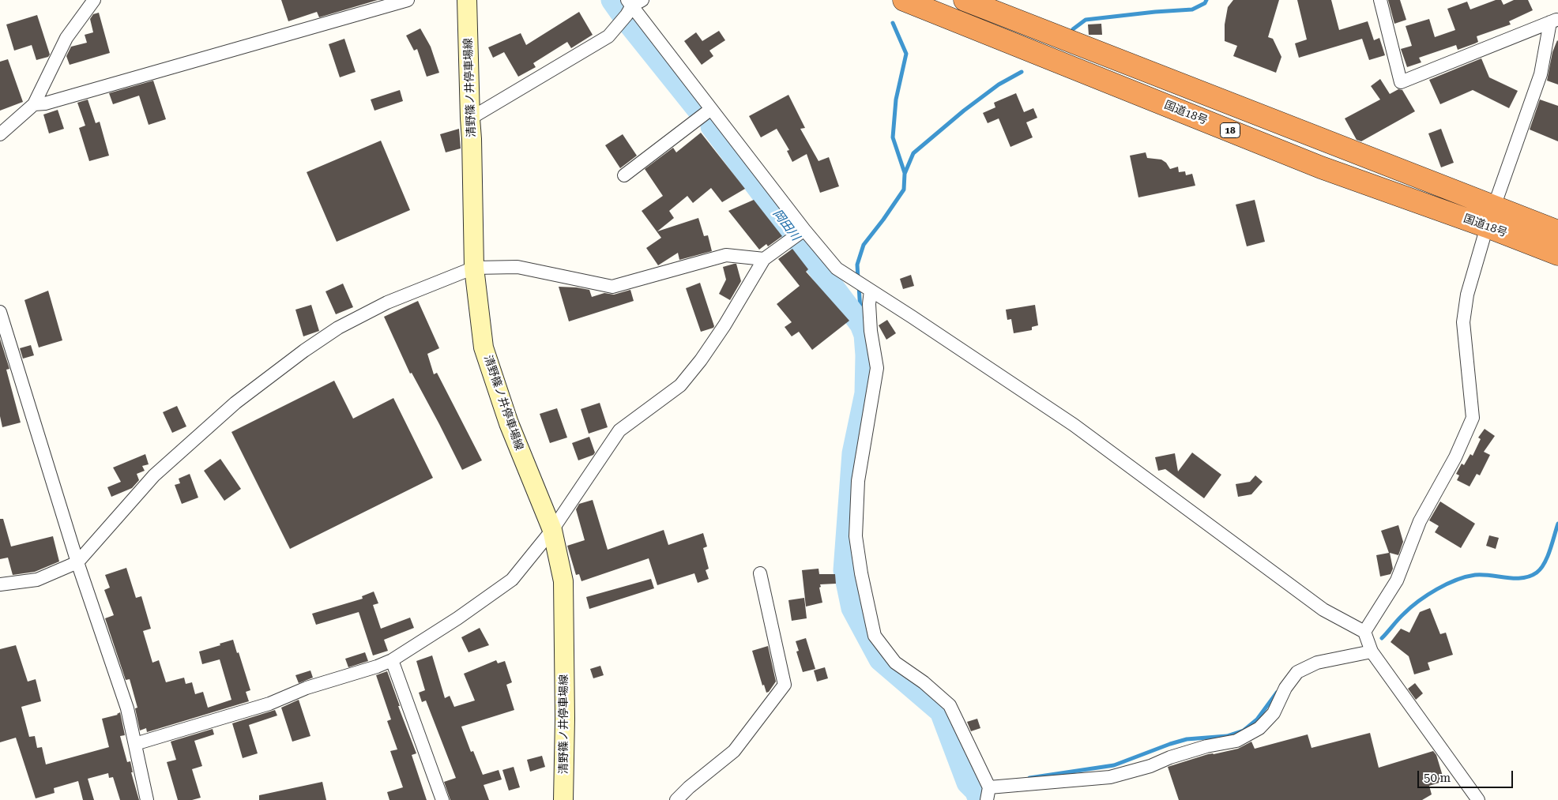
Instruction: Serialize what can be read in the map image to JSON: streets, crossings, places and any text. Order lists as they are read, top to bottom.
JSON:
{
  "streets": {
    "highway": ["国道18号", "18"],
    "main road": ["清野篠ノ井停車場線"]
  },
  "water": ["岡田川"],
  "scale_bar": "50 m"
}
